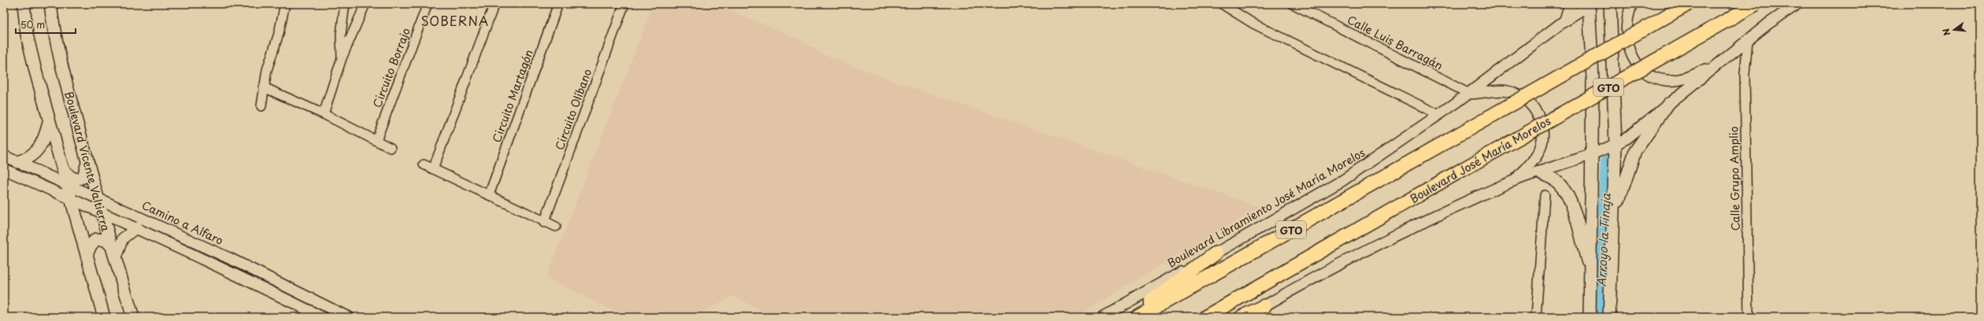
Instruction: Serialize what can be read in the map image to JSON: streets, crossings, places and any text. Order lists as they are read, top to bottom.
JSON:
{
  "streets": {
    "main road": ["GTO", "Boulevard José María Morelos", "Boulevard Vicente Valtierra"],
    "street": [
      "Calle Luis Barragán",
      "Circuito Borrajo",
      "Circuito Martagón",
      "Circuito Olíbano",
      "Calle Grupo Amplio",
      "Boulevard Libramiento José María Morelos",
      "Camino a Alfaro"
    ]
  },
  "crossings": [
    ["Calle Luis Barragán", "Boulevard Libramiento José María Morelos"],
    ["Boulevard Vicente Valtierra", "Camino a Alfaro"]
  ],
  "districts": ["SOBERNA"],
  "water": ["Arroyo la Tinaja"],
  "scale_bar": "50 m",
  "north": "left"
}
